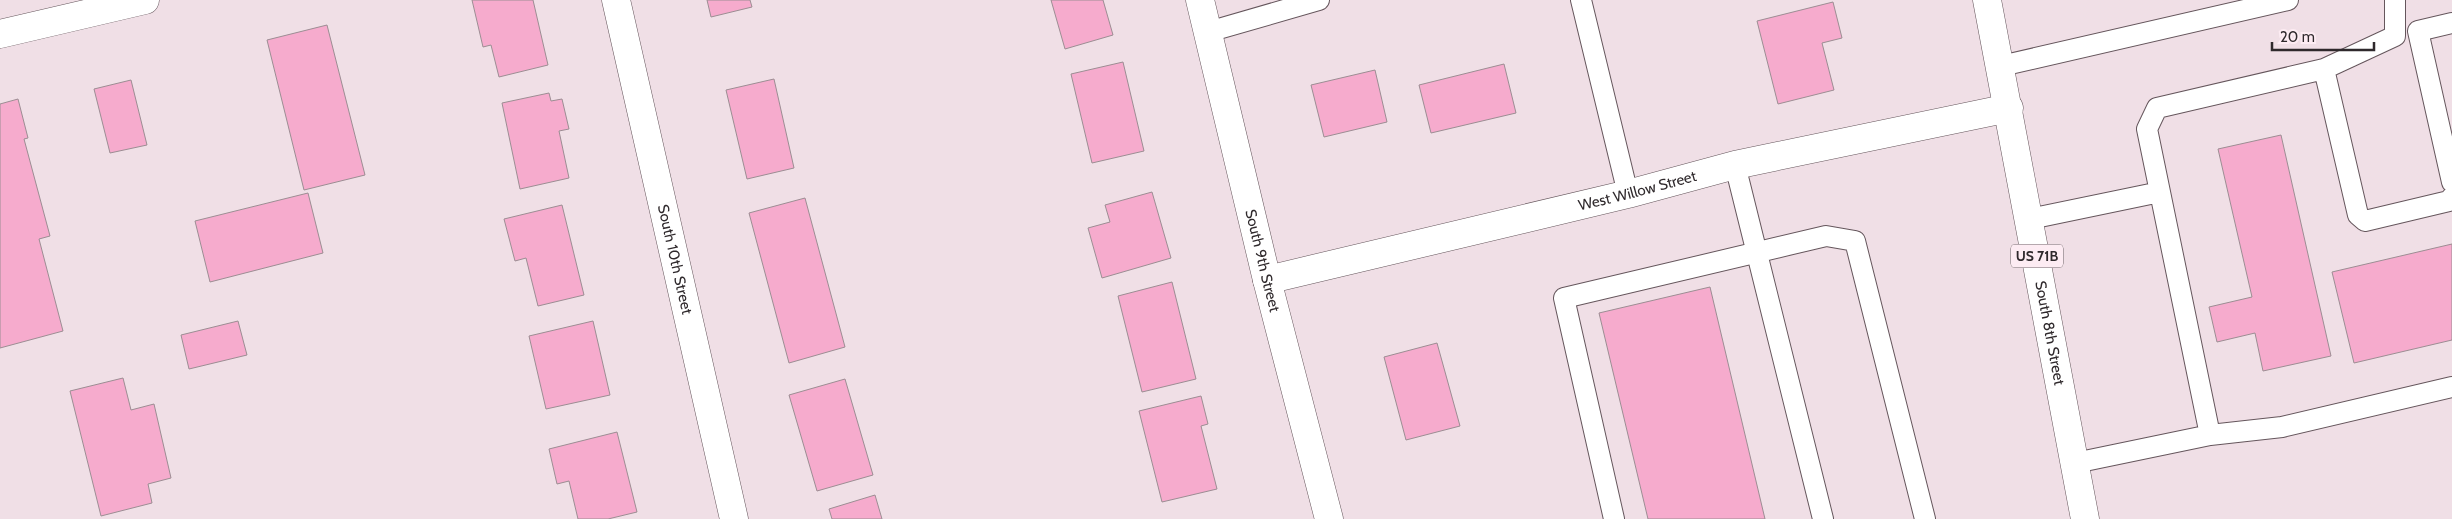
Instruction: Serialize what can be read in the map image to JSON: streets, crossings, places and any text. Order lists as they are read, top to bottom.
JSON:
{
  "streets": {
    "street": [
      "West Willow Street",
      "US 71B",
      "South 10th Street",
      "South 9th Street",
      "South 8th Street"
    ]
  },
  "crossings": [
    ["West Willow Street", "South 9th Street"],
    ["West Willow Street", "South 8th Street"]
  ],
  "scale_bar": "20 m"
}
